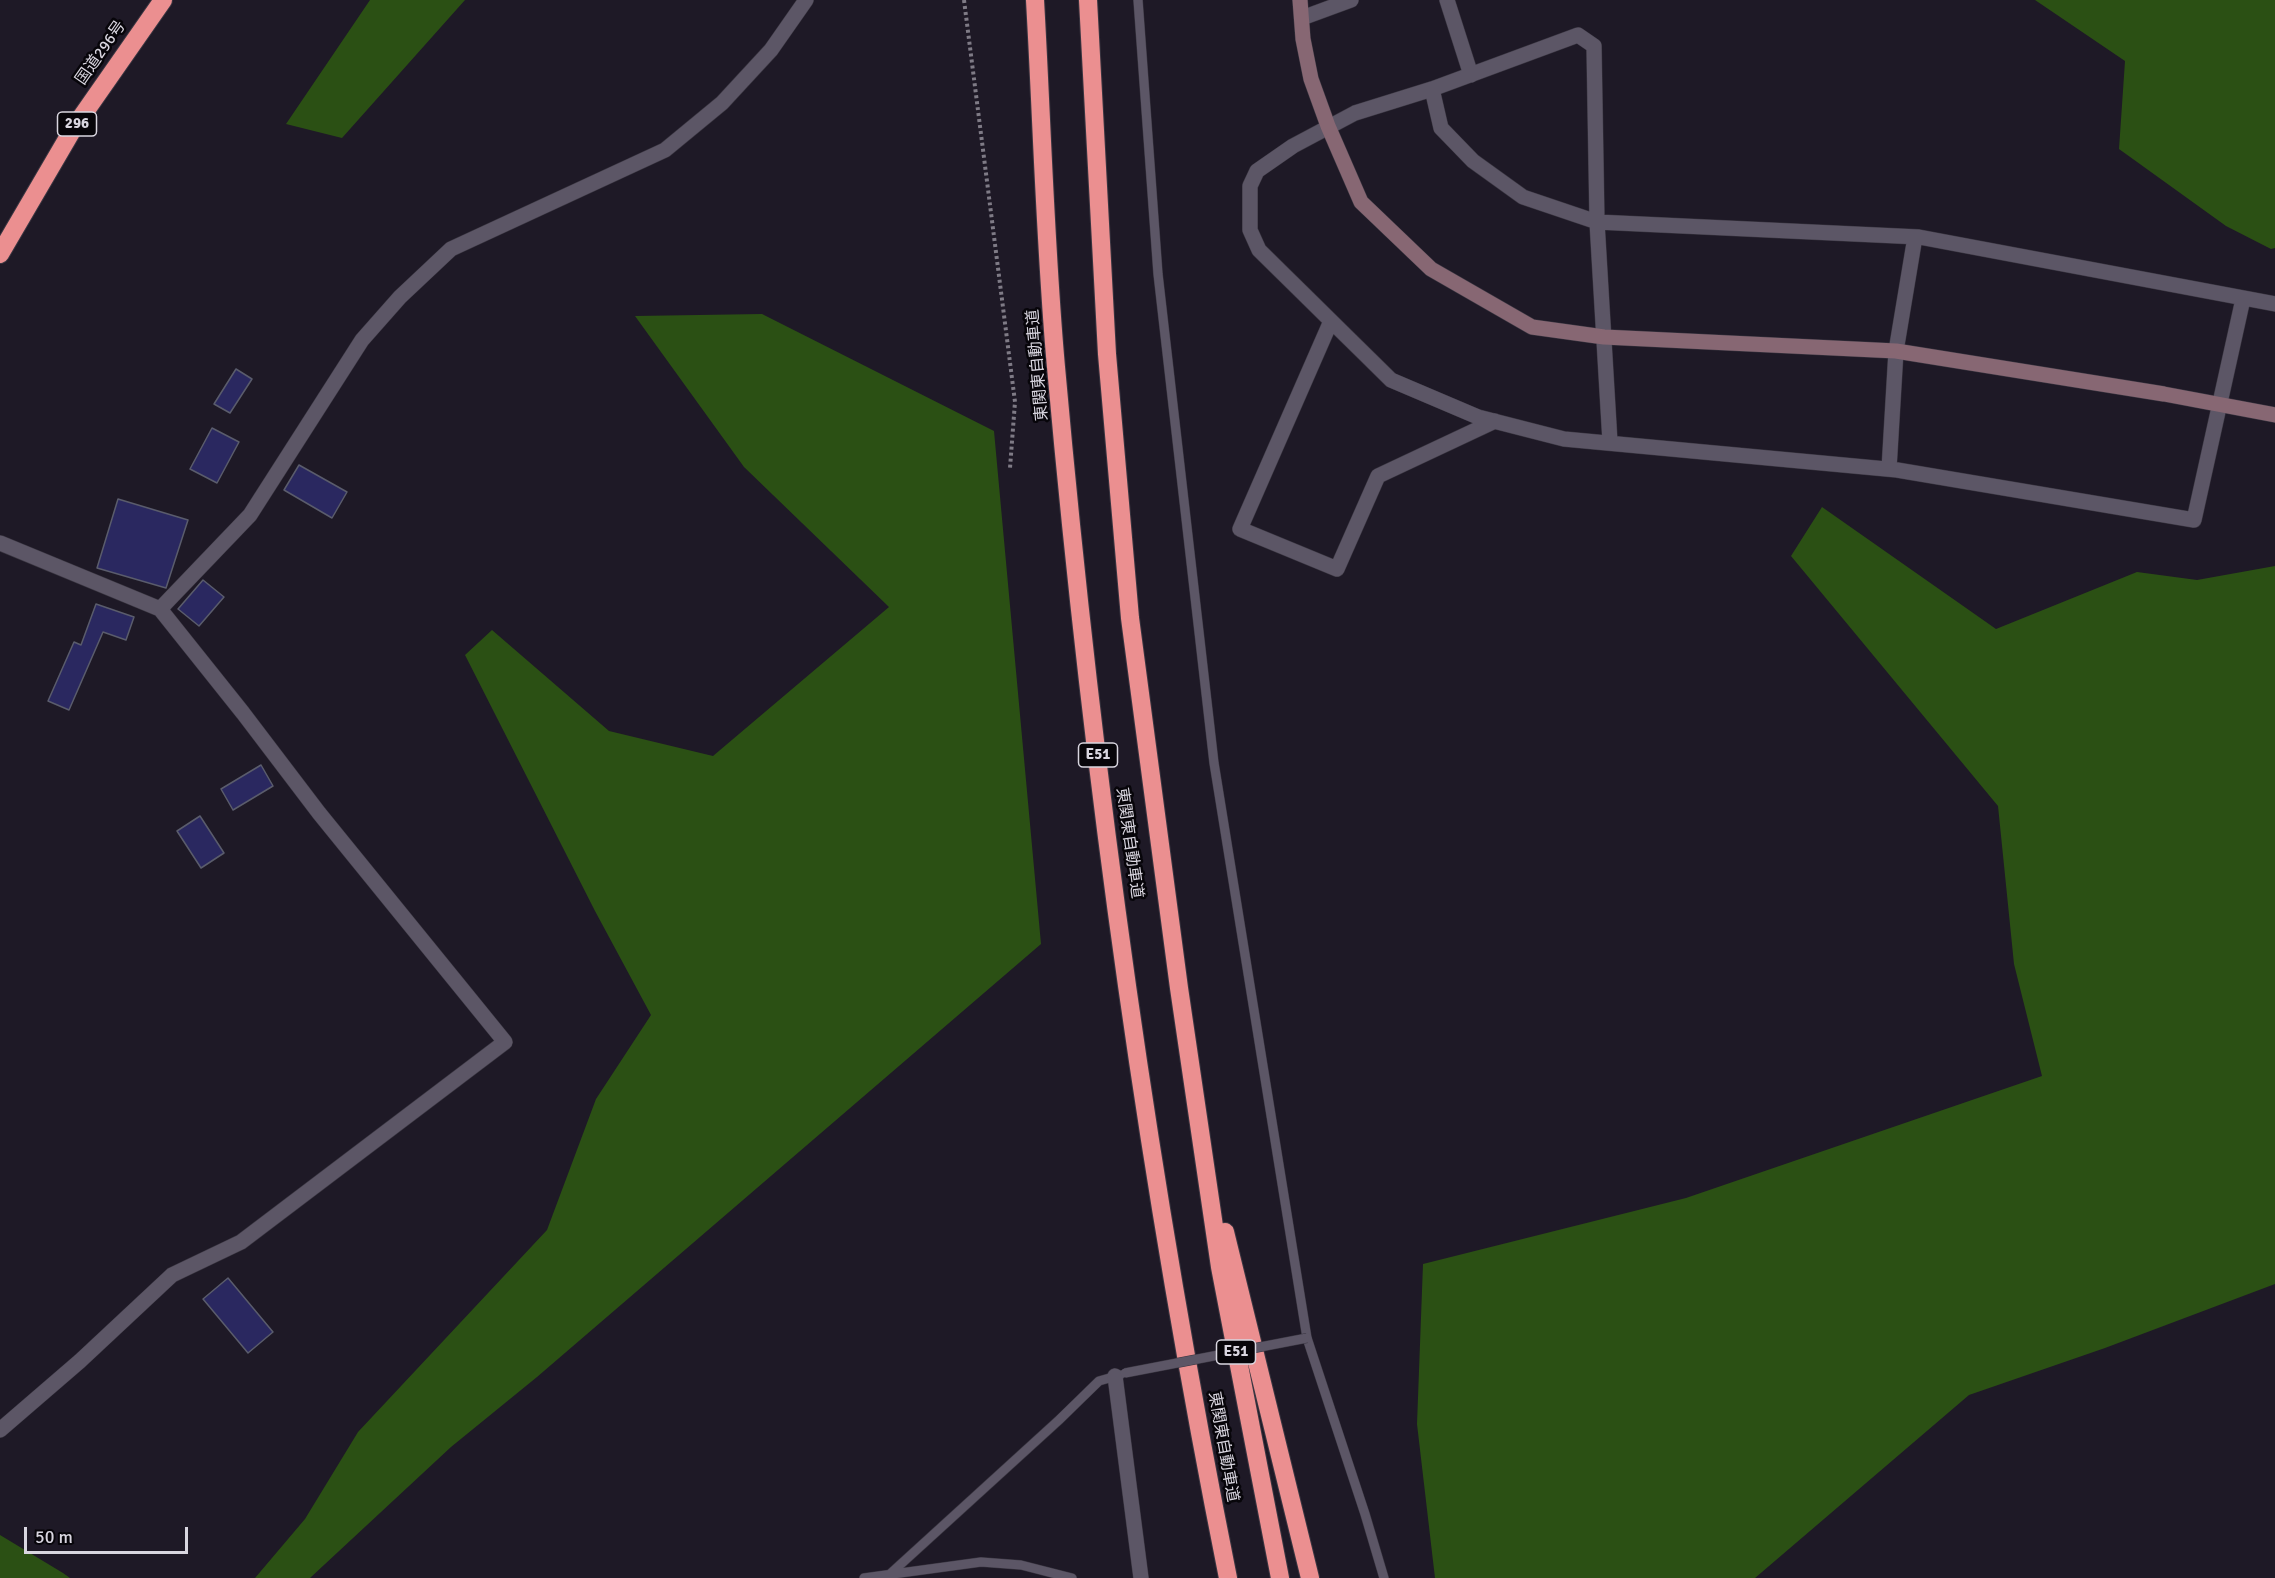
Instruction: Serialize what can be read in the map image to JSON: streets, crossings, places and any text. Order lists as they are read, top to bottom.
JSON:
{
  "streets": {
    "highway": [
      "国道296号",
      "296",
      "東関東自動車道",
      "E51"
    ]
  },
  "scale_bar": "50 m"
}
